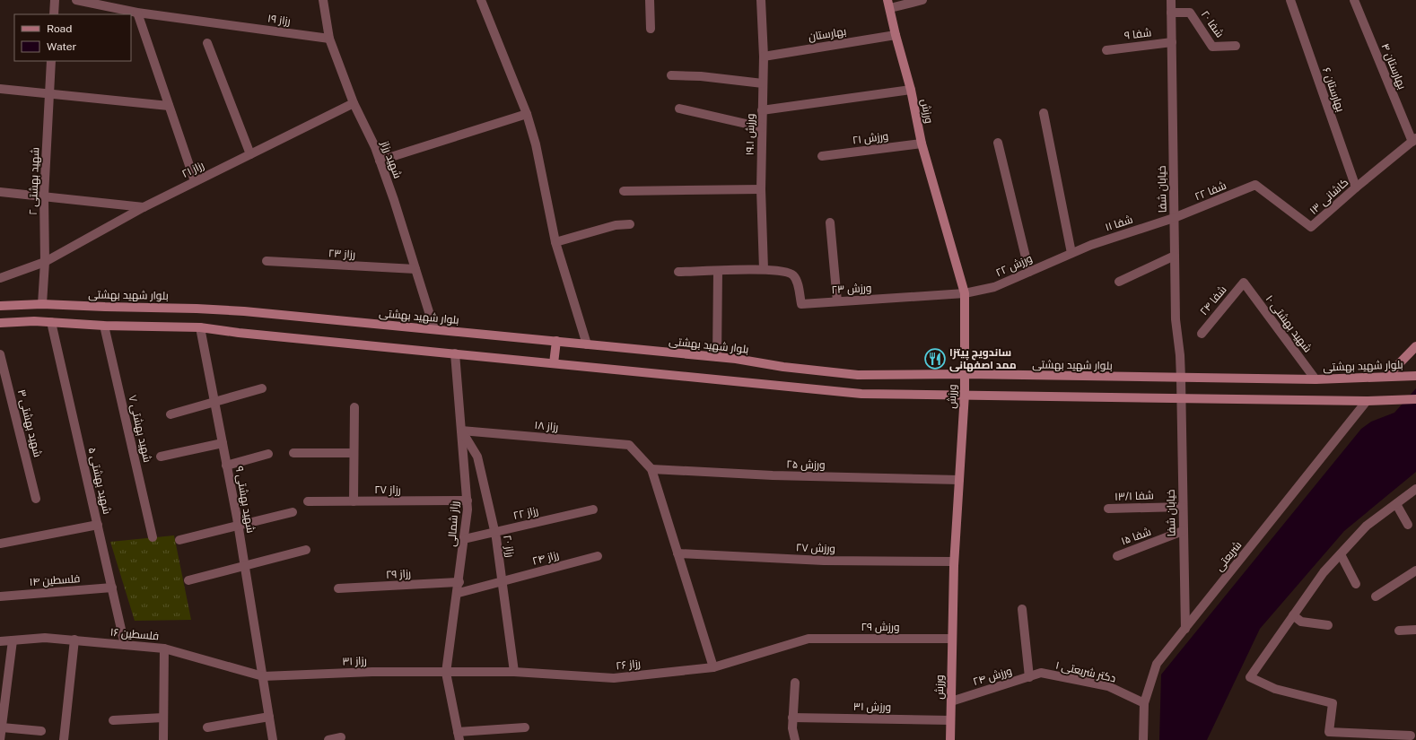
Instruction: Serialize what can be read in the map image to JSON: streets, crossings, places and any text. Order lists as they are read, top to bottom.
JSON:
{
  "streets": {
    "main road": ["ورزش", "بلوار شهید بهشتی"],
    "street": [
      "رزاز ۱۹",
      "شفا ۲۰",
      "بهارستان",
      "شفا ۹",
      "بهارستان ۴",
      "بهارستان ۶",
      "ورزش ۱۹.۱",
      "ورزش ۲۱",
      "شهید رزاز",
      "رزاز ۲۱",
      "شهید بهشتی ۲",
      "خیابان شفا",
      "شفا ۲۲",
      "کاشانی ۱۳",
      "شفا ۱۱",
      "رزاز ۲۳",
      "ورزش ۲۲",
      "ورزش ۲۳",
      "شفا ۲۴",
      "شهید بهشتی ۱۰",
      "شهید بهشتی ۳",
      "رزاز ۱۸",
      "شهید بهشتی ۷",
      "ورزش ۲۵",
      "شهید بهشتی ۵",
      "رزاز ۲۷",
      "شفا ۱۳/۱",
      "شهید بهشتی ۹",
      "رزاز ۲۲",
      "رزاز شمالی",
      "شفا ۱۵",
      "رزاز ۲۰",
      "ورزش ۲۷",
      "شریعتی",
      "رزاز ۲۴",
      "رزاز ۲۹",
      "فلسطین ۱۴",
      "ورزش ۲۹",
      "فلسطین ۱۶",
      "رزاز ۳۱",
      "رزاز ۲۶",
      "دکتر شریعتی ۱",
      "ورزش ۲۴",
      "ورزش ۳۱"
    ]
  },
  "crossings": [
    ["رزاز ۱۹", "شهید رزاز"],
    ["شفا ۲۰", "خیابان شفا"],
    ["بهارستان", "ورزش"],
    ["بهارستان", "ورزش ۱۹.۱"],
    ["شفا ۹", "خیابان شفا"],
    ["بهارستان ۴", "کاشانی ۱۳"],
    ["بهارستان ۶", "کاشانی ۱۳"],
    ["ورزش", "ورزش ۲۱"],
    ["ورزش", "ورزش ۲۲"],
    ["ورزش", "ورزش ۲۳"],
    ["ورزش", "بلوار شهید بهشتی"],
    ["ورزش", "ورزش ۲۵"],
    ["ورزش", "ورزش ۲۷"],
    ["ورزش", "ورزش ۲۹"],
    ["ورزش", "ورزش ۲۴"],
    ["ورزش", "ورزش ۳۱"],
    ["ورزش ۱۹.۱", "ورزش ۲۳"],
    ["شهید رزاز", "رزاز ۲۱"],
    ["شهید رزاز", "رزاز ۲۳"],
    ["شهید رزاز", "بلوار شهید بهشتی"],
    ["رزاز ۲۱", "شهید بهشتی ۲"],
    ["شهید بهشتی ۲", "بلوار شهید بهشتی"],
    ["خیابان شفا", "شفا ۲۲"],
    ["خیابان شفا", "شفا ۱۱"],
    ["خیابان شفا", "بلوار شهید بهشتی"],
    ["خیابان شفا", "شفا ۱۳/۱"],
    ["خیابان شفا", "شفا ۱۵"],
    ["خیابان شفا", "شریعتی"],
    ["شفا ۲۲", "کاشانی ۱۳"],
    ["شفا ۲۲", "شفا ۱۱"],
    ["شفا ۱۱", "ورزش ۲۲"],
    ["ورزش ۲۲", "ورزش ۲۳"],
    ["بلوار شهید بهشتی", "شهید بهشتی ۱۰"],
    ["شفا ۲۴", "شهید بهشتی ۱۰"],
    ["رزاز ۱۸", "ورزش ۲۵"],
    ["رزاز ۱۸", "رزاز شمالی"],
    ["رزاز ۱۸", "رزاز ۲۰"],
    ["شهید بهشتی ۵", "فلسطین ۱۴"],
    ["شهید بهشتی ۵", "فلسطین ۱۶"],
    ["رزاز ۲۷", "رزاز شمالی"],
    ["شهید بهشتی ۹", "فلسطین ۱۶"],
    ["شهید بهشتی ۹", "رزاز ۳۱"],
    ["رزاز ۲۲", "رزاز شمالی"],
    ["رزاز ۲۲", "رزاز ۲۰"],
    ["رزاز شمالی", "رزاز ۲۰"],
    ["رزاز شمالی", "رزاز ۲۴"],
    ["رزاز شمالی", "رزاز ۲۹"],
    ["رزاز شمالی", "رزاز ۳۱"],
    ["رزاز شمالی", "رزاز ۲۶"],
    ["رزاز ۲۰", "رزاز ۲۴"],
    ["رزاز ۲۰", "رزاز ۲۶"],
    ["شریعتی", "دکتر شریعتی ۱"],
    ["ورزش ۲۹", "رزاز ۲۶"],
    ["فلسطین ۱۶", "رزاز ۳۱"],
    ["رزاز ۳۱", "رزاز ۲۶"],
    ["دکتر شریعتی ۱", "ورزش ۲۴"]
  ],
  "places": {
    "restaurant": ["ساندویچ پیتزا ممد اصفهانی"]
  },
  "legend": ["Road", "Water"]
}
